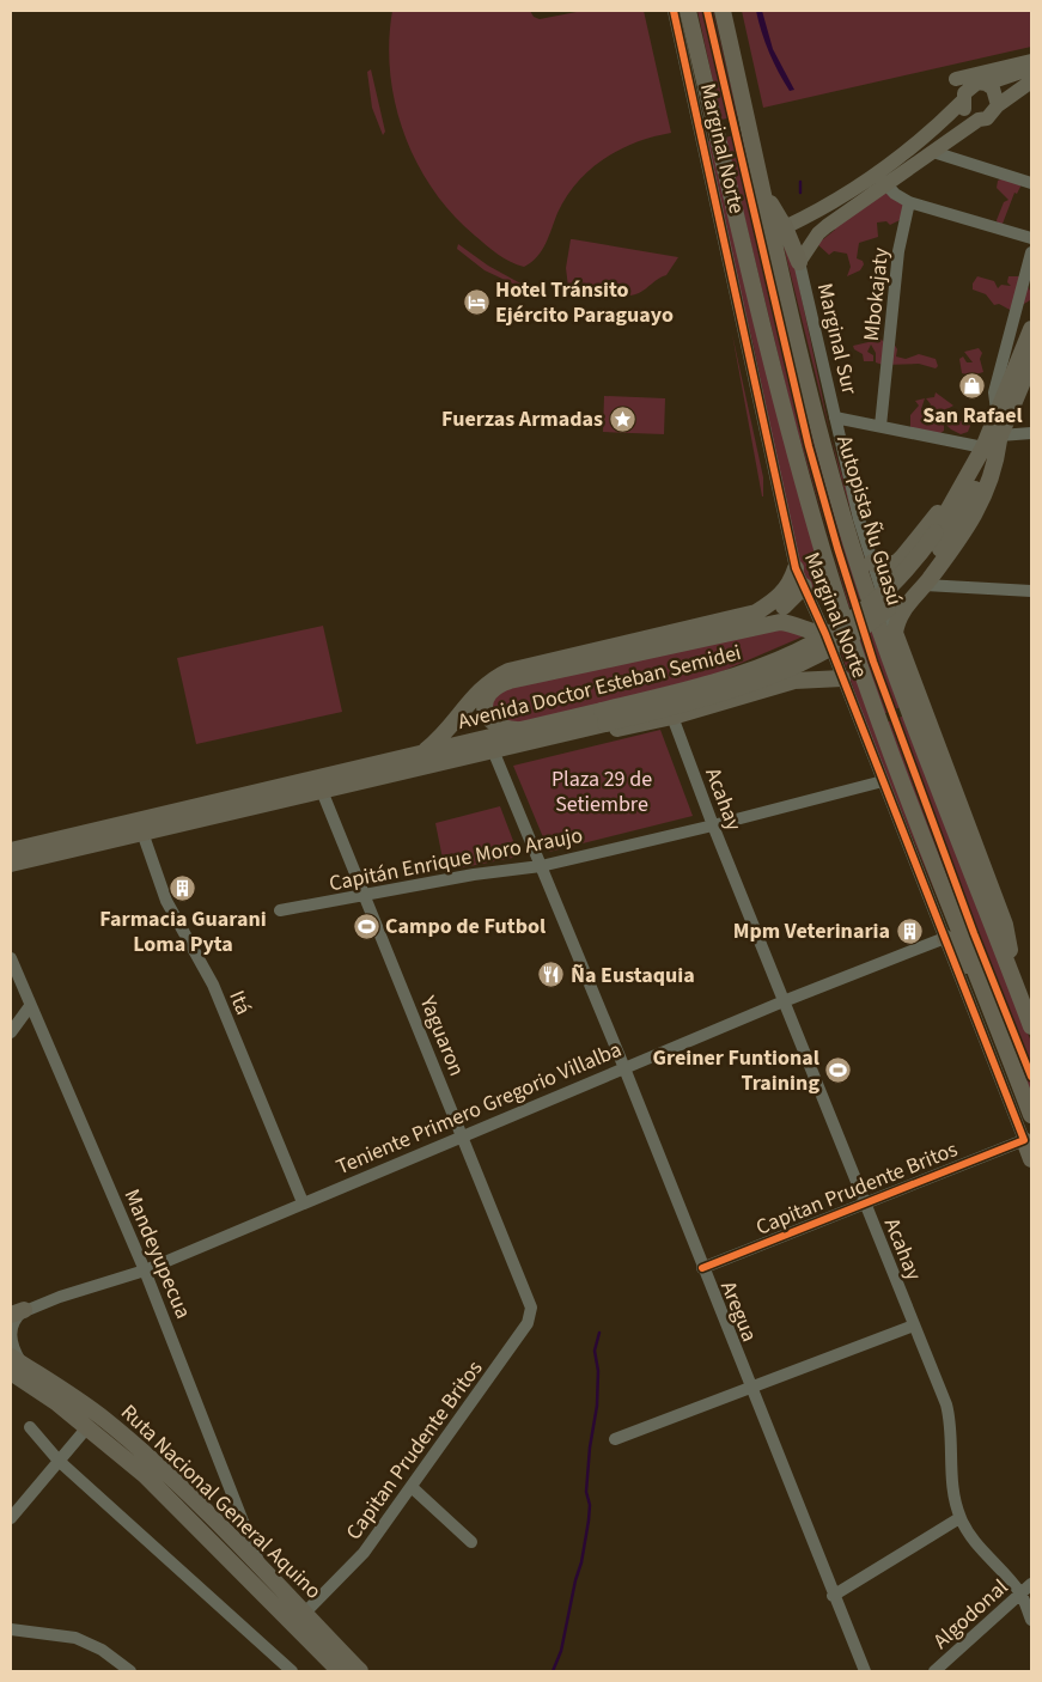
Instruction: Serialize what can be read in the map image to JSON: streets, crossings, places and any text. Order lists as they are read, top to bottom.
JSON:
{
  "streets": {
    "highway": ["Autopista Ñu Guasú", "Avenida Doctor Esteban Semidei", "Ruta Nacional General Aquino"],
    "street": [
      "Marginal Norte",
      "Mbokajaty",
      "Marginal Sur",
      "Acahay",
      "Capitán Enrique Moro Araujo",
      "Itá",
      "Yaguaron",
      "Teniente Primero Gregorio Villalba",
      "Capitan Prudente Britos",
      "Mandeyupecua",
      "Aregua",
      "Algodonal"
    ]
  },
  "crossings": [
    ["Marginal Norte", "Capitán Enrique Moro Araujo"],
    ["Marginal Norte", "Teniente Primero Gregorio Villalba"],
    ["Marginal Norte", "Capitan Prudente Britos"],
    ["Avenida Doctor Esteban Semidei", "Itá"],
    ["Avenida Doctor Esteban Semidei", "Yaguaron"],
    ["Avenida Doctor Esteban Semidei", "Aregua"],
    ["Acahay", "Capitán Enrique Moro Araujo"],
    ["Acahay", "Teniente Primero Gregorio Villalba"],
    ["Acahay", "Capitan Prudente Britos"],
    ["Acahay", "Algodonal"],
    ["Capitán Enrique Moro Araujo", "Yaguaron"],
    ["Capitán Enrique Moro Araujo", "Aregua"],
    ["Itá", "Teniente Primero Gregorio Villalba"],
    ["Yaguaron", "Teniente Primero Gregorio Villalba"],
    ["Yaguaron", "Capitan Prudente Britos"],
    ["Teniente Primero Gregorio Villalba", "Mandeyupecua"],
    ["Teniente Primero Gregorio Villalba", "Aregua"],
    ["Capitan Prudente Britos", "Aregua"],
    ["Capitan Prudente Britos", "Ruta Nacional General Aquino"],
    ["Mandeyupecua", "Ruta Nacional General Aquino"]
  ],
  "parks": ["Plaza 29 de Setiembre"],
  "places": {
    "hotel": ["Hotel Tránsito Ejército Paraguayo"],
    "shop": ["San Rafael"],
    "place": ["Fuerzas Armadas"],
    "building": ["Farmacia Guarani Loma Pyta", "Mpm Veterinaria"],
    "sports": ["Campo de Futbol", "Greiner Funtional Training"],
    "restaurant": ["Ña Eustaquia"]
  }
}
